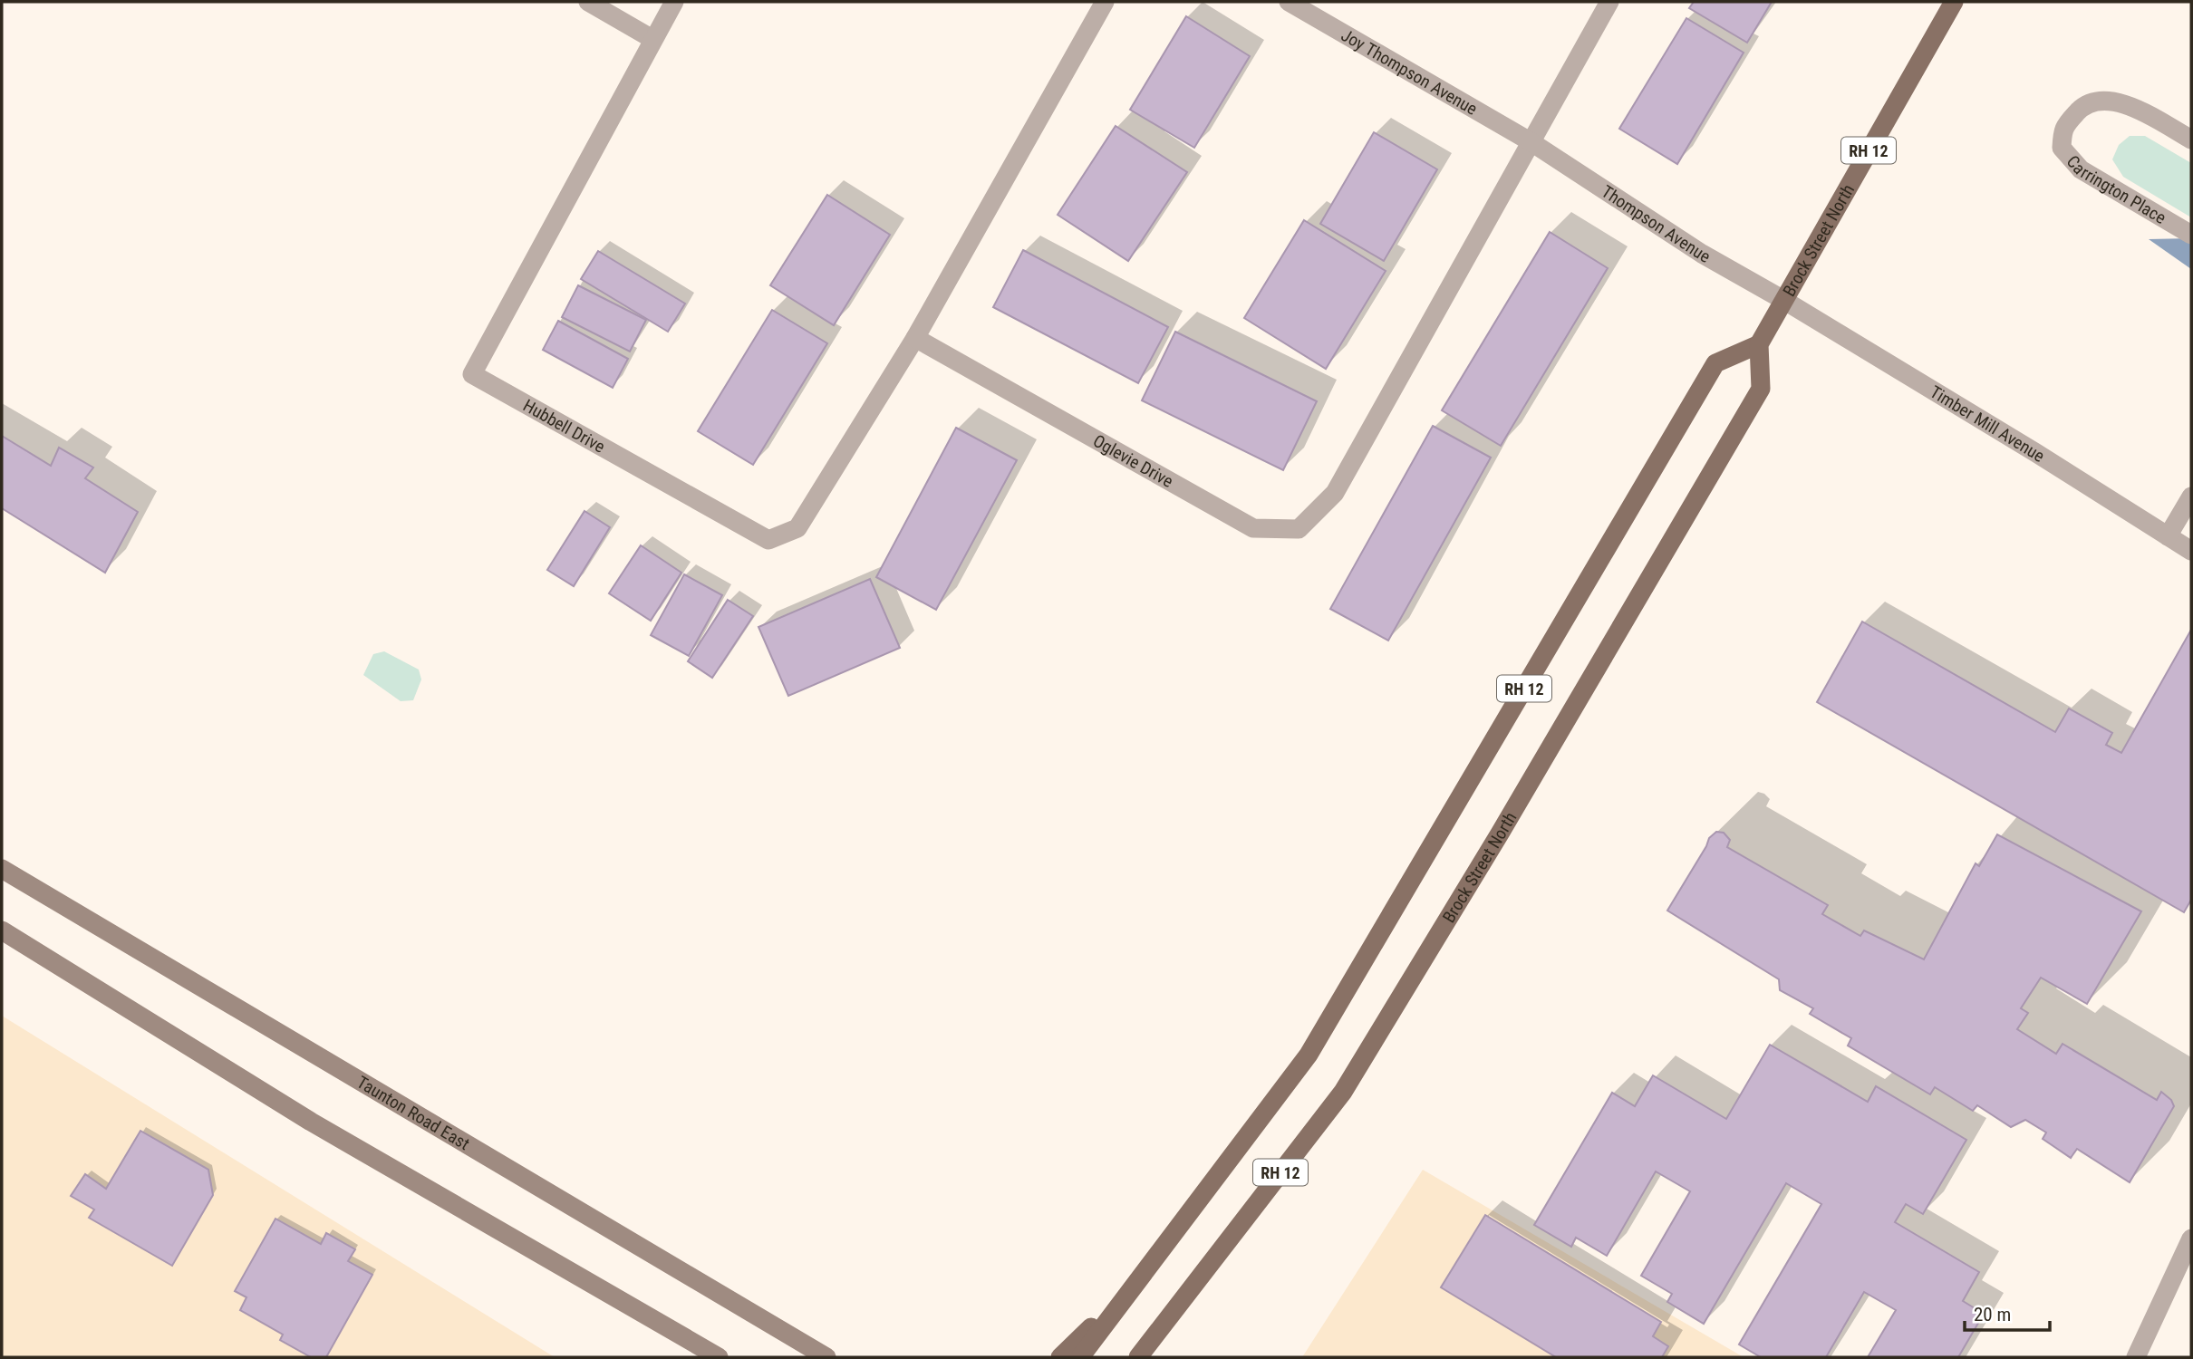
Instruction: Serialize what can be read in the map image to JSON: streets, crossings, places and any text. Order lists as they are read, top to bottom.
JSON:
{
  "streets": {
    "main road": ["RH 12", "Brock Street North", "Taunton Road East"],
    "street": [
      "Joy Thompson Avenue",
      "Carrington Place",
      "Thompson Avenue",
      "Timber Mill Avenue",
      "Hubbell Drive",
      "Oglevie Drive"
    ]
  },
  "crossings": [
    ["Joy Thompson Avenue", "Thompson Avenue"],
    ["Joy Thompson Avenue", "Oglevie Drive"],
    ["RH 12", "Brock Street North"],
    ["Thompson Avenue", "Brock Street North"],
    ["Thompson Avenue", "Timber Mill Avenue"],
    ["Thompson Avenue", "Oglevie Drive"],
    ["Brock Street North", "Timber Mill Avenue"],
    ["Hubbell Drive", "Oglevie Drive"]
  ],
  "scale_bar": "20 m"
}
